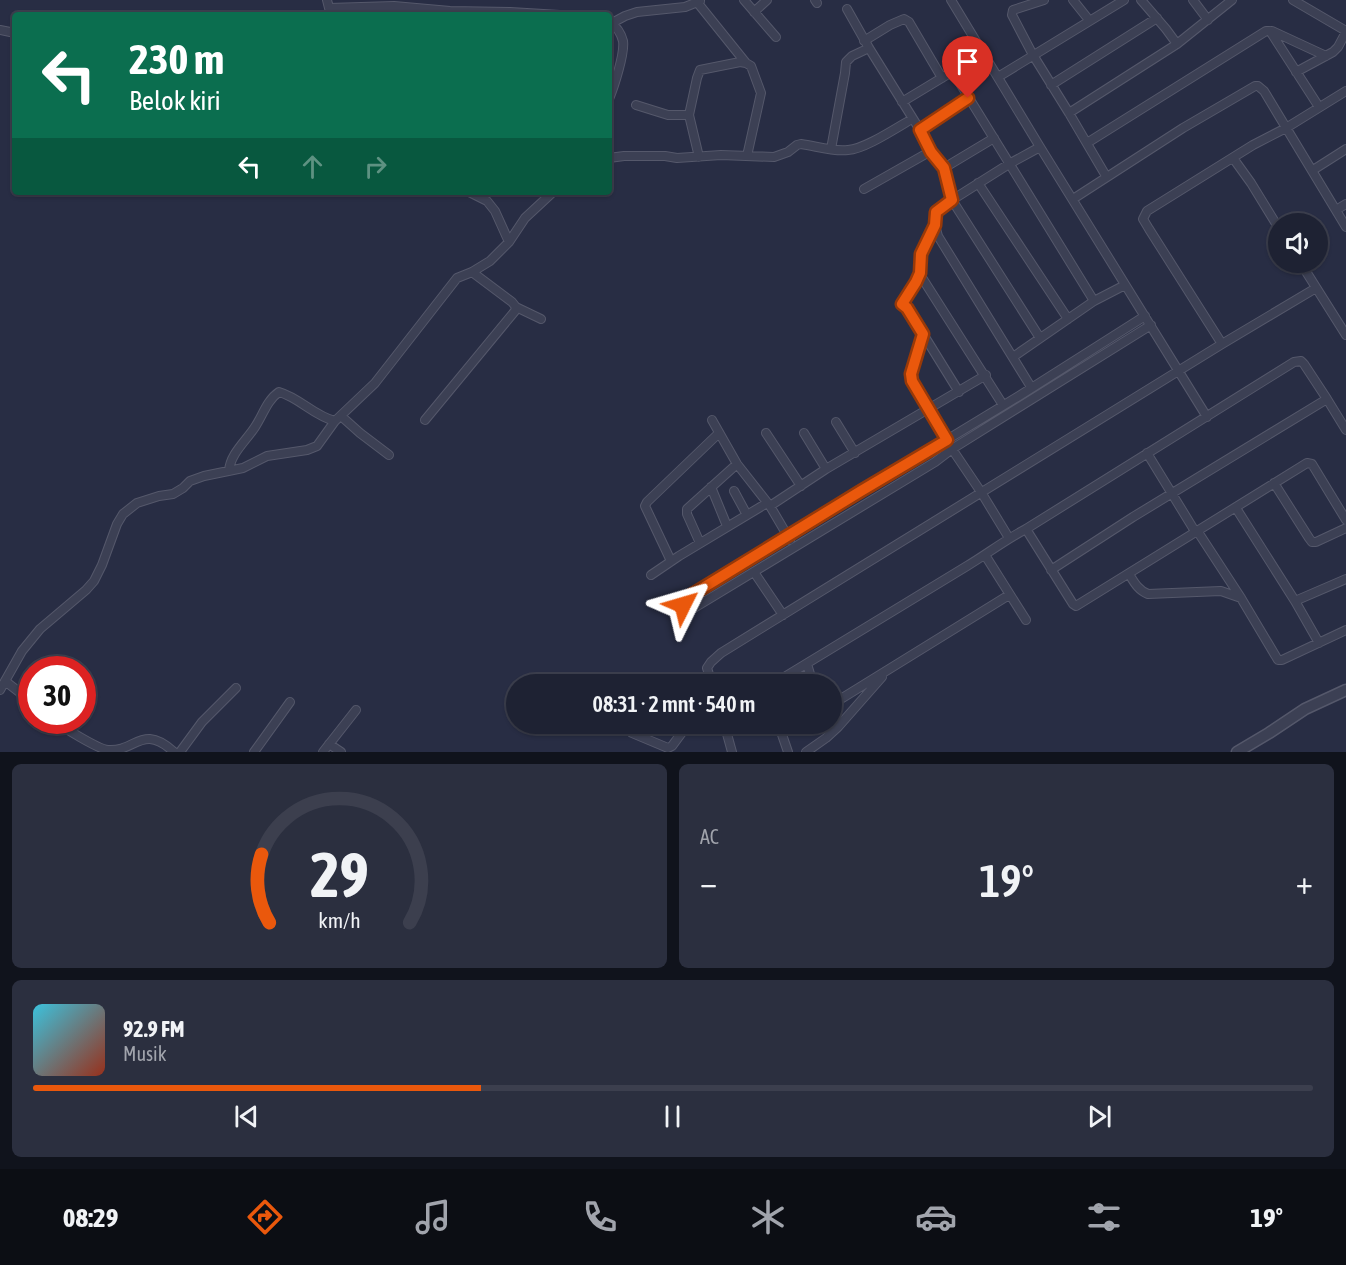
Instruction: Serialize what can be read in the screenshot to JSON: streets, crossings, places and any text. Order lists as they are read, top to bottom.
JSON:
{
  "page": {
    "turn": ["230 m", "Belok kiri"],
    "limit": "30",
    "trip": "08:31 · 2 mnt · 540 m",
    "tile": "AC",
    "heat": ["−", "19°", "+"],
    "song": ["92.9 FM", "Musik"],
    "tabs": ["08:29", "19°"],
    "gauge": ["29", "km/h"]
  }
}
